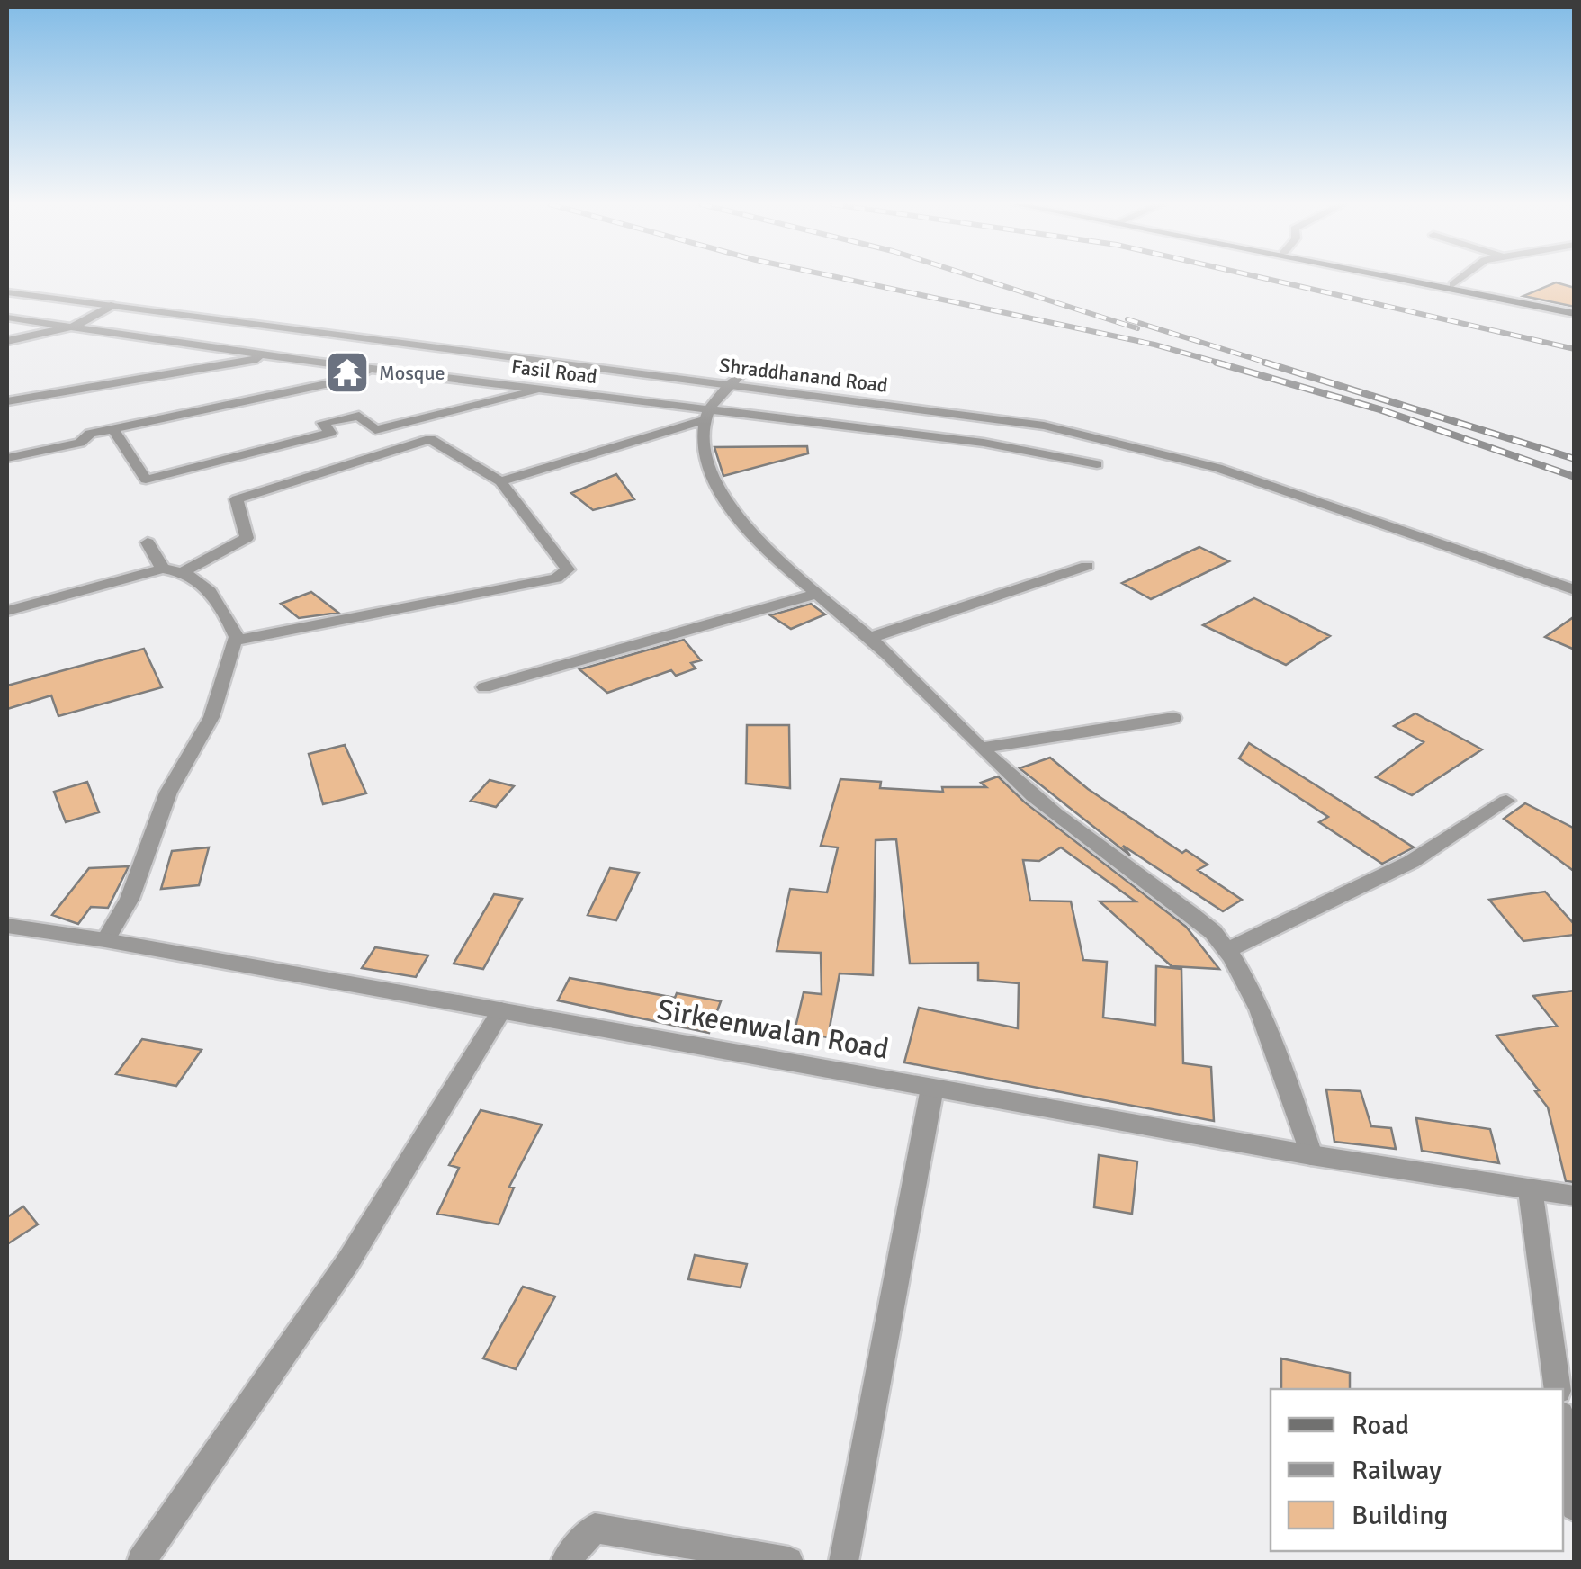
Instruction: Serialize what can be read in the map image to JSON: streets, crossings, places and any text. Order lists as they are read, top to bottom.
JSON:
{
  "streets": {
    "street": ["Fasil Road", "Shraddhanand Road", "Sirkeenwalan Road"]
  },
  "places": {
    "temple": ["Mosque"]
  },
  "legend": ["Road", "Railway", "Building"]
}
